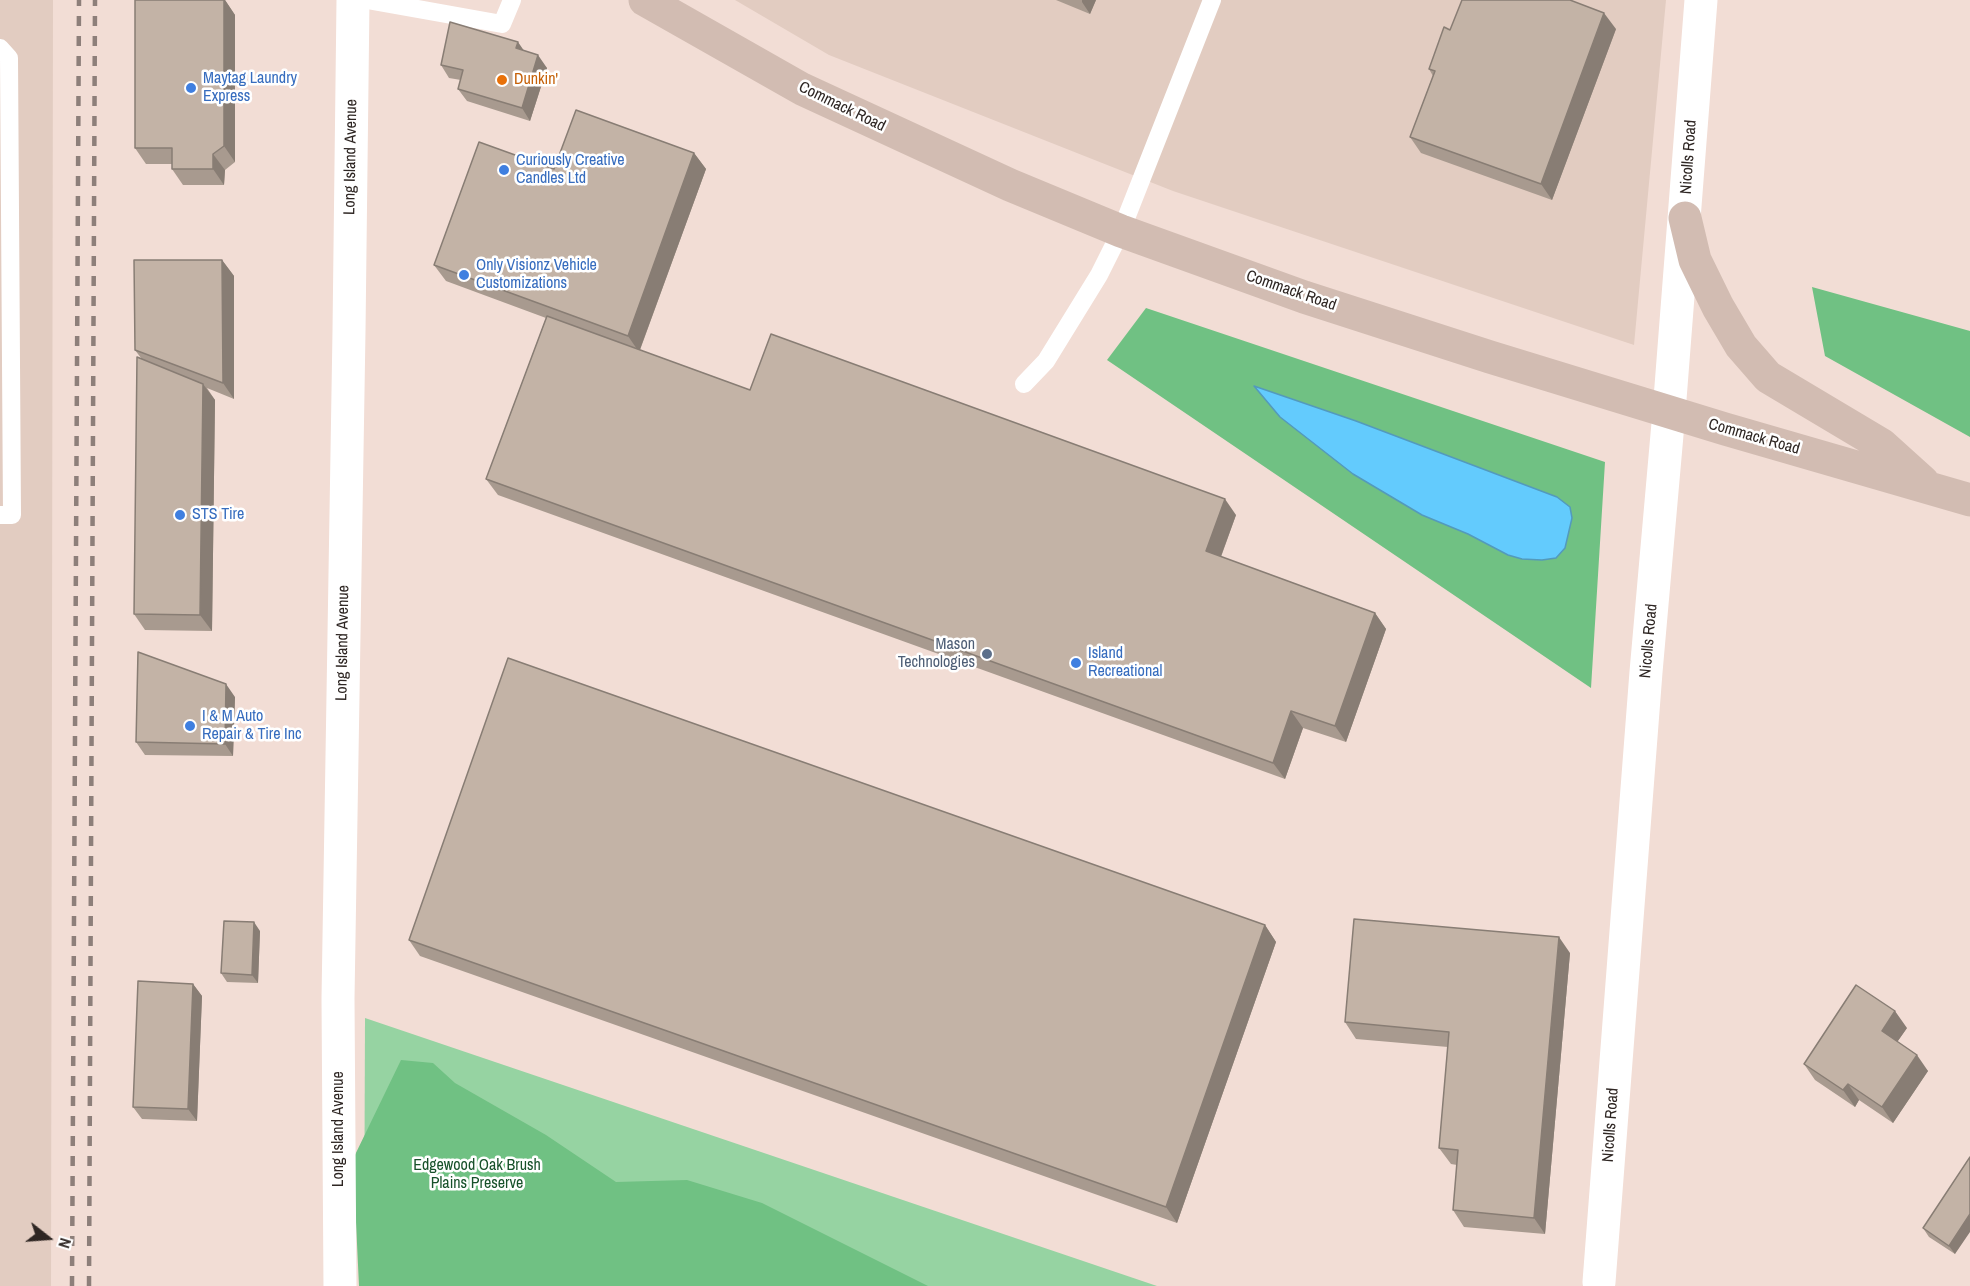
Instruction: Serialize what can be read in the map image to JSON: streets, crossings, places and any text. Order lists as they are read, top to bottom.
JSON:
{
  "streets": {
    "main road": ["Commack Road"],
    "street": ["Long Island Avenue", "Nicolls Road"]
  },
  "crossings": [
    ["Commack Road", "Nicolls Road"]
  ],
  "parks": ["Edgewood Oak Brush Plains Preserve"],
  "places": [
    "Dunkin'",
    "Maytag Laundry Express",
    "Curiously Creative Candles Ltd",
    "Only Visionz Vehicle Customizations",
    "STS Tire",
    "Mason Technologies",
    "Island Recreational",
    "I & M Auto Repair & Tire Inc"
  ],
  "north": "right"
}
